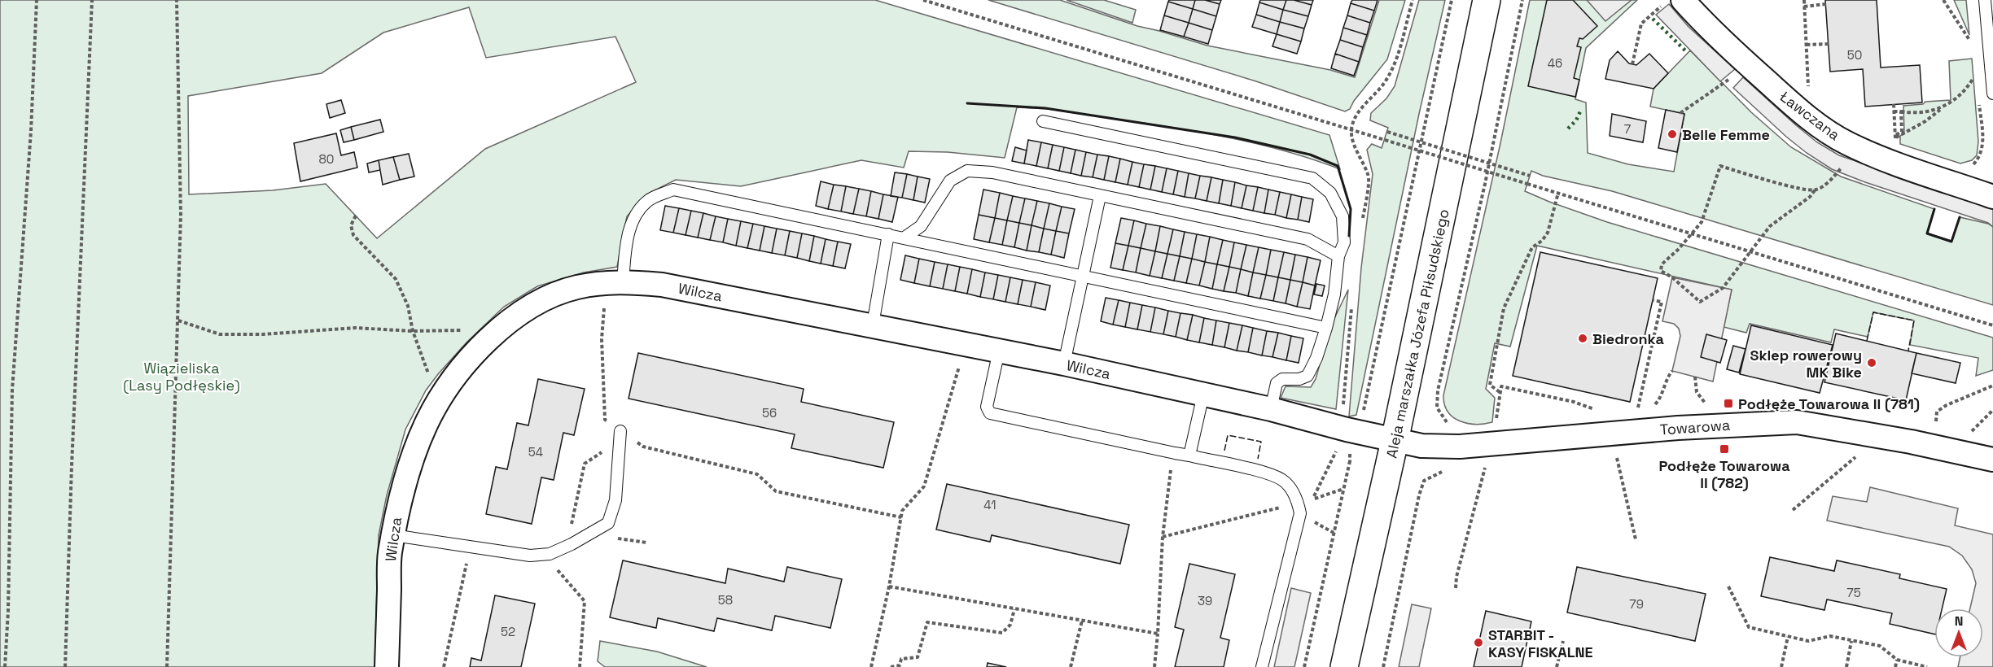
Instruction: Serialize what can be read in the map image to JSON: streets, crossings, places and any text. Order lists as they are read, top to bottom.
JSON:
{
  "streets": {
    "street": [
      "Ławczana",
      "Wilcza",
      "Aleja marszałka Józefa Piłsudskiego",
      "Towarowa"
    ]
  },
  "crossings": [
    ["Wilcza", "Towarowa"],
    ["Aleja marszałka Józefa Piłsudskiego", "Towarowa"]
  ],
  "parks": ["Wiązieliska (Lasy Podłęskie)"],
  "places": {
    "other": [
      "Belle Femme",
      "Biedronka",
      "Sklep rowerowy MK Bike",
      "STARBIT - KASY FISKALNE"
    ],
    "transit": ["Podłęże Towarowa II (781)", "Podłęże Towarowa II (782)"]
  },
  "house_numbers": [
    "50",
    "46",
    "7",
    "80",
    "56",
    "54",
    "41",
    "75",
    "58",
    "39",
    "79",
    "52"
  ],
  "north": "top"
}
